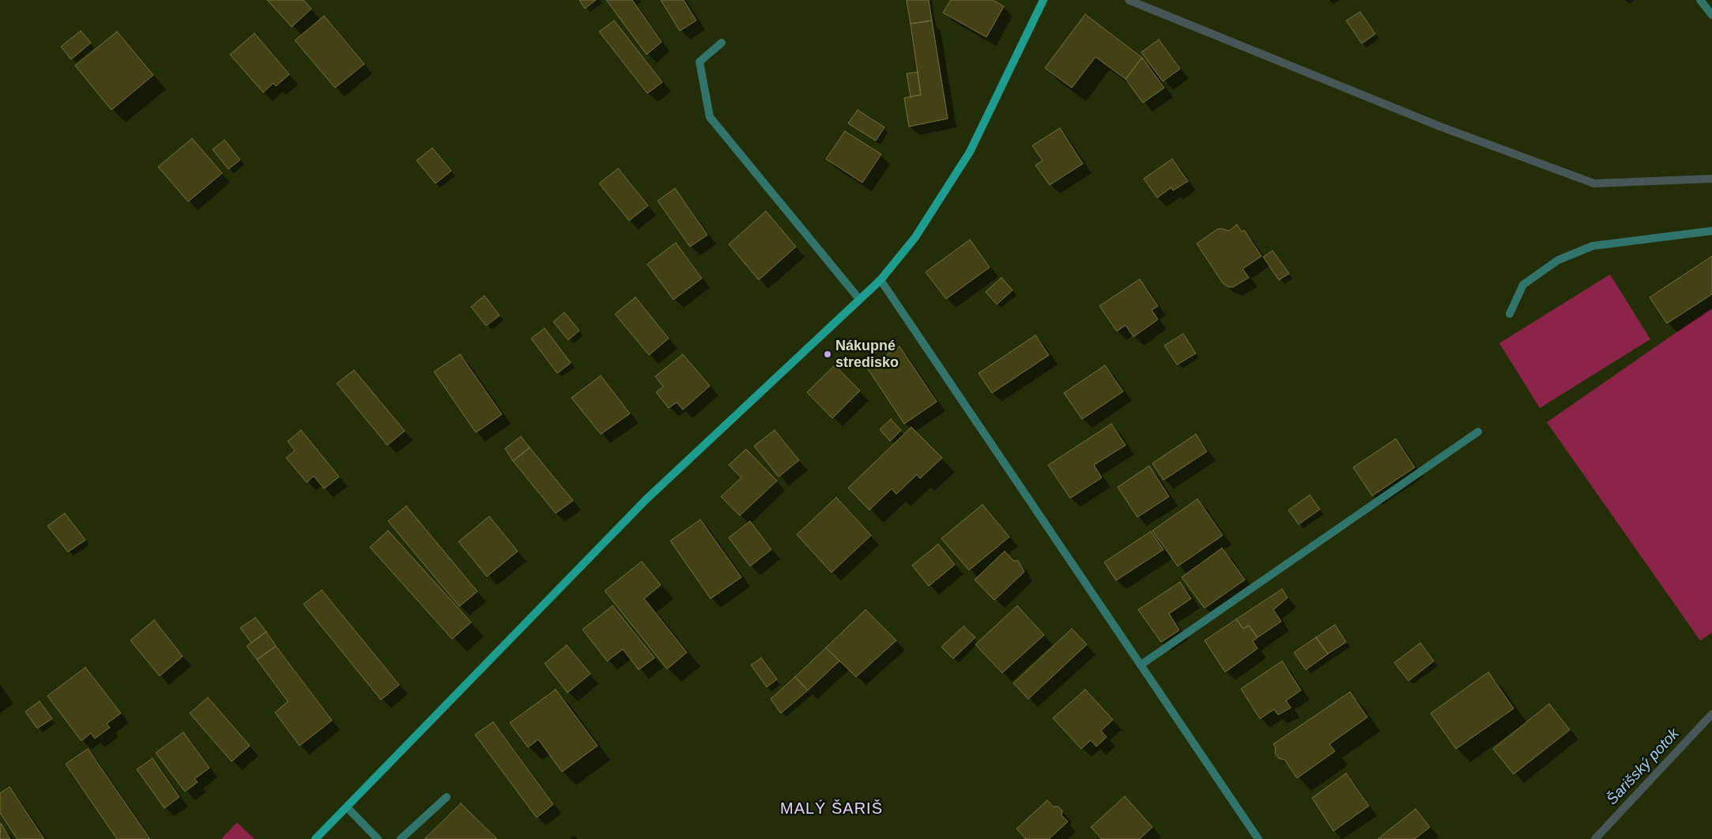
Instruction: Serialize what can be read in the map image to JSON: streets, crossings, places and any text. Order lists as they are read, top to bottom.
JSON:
{
  "districts": ["MALÝ ŠARIŠ"],
  "water": ["Šarišský potok"],
  "places": ["Nákupné stredisko"]
}
